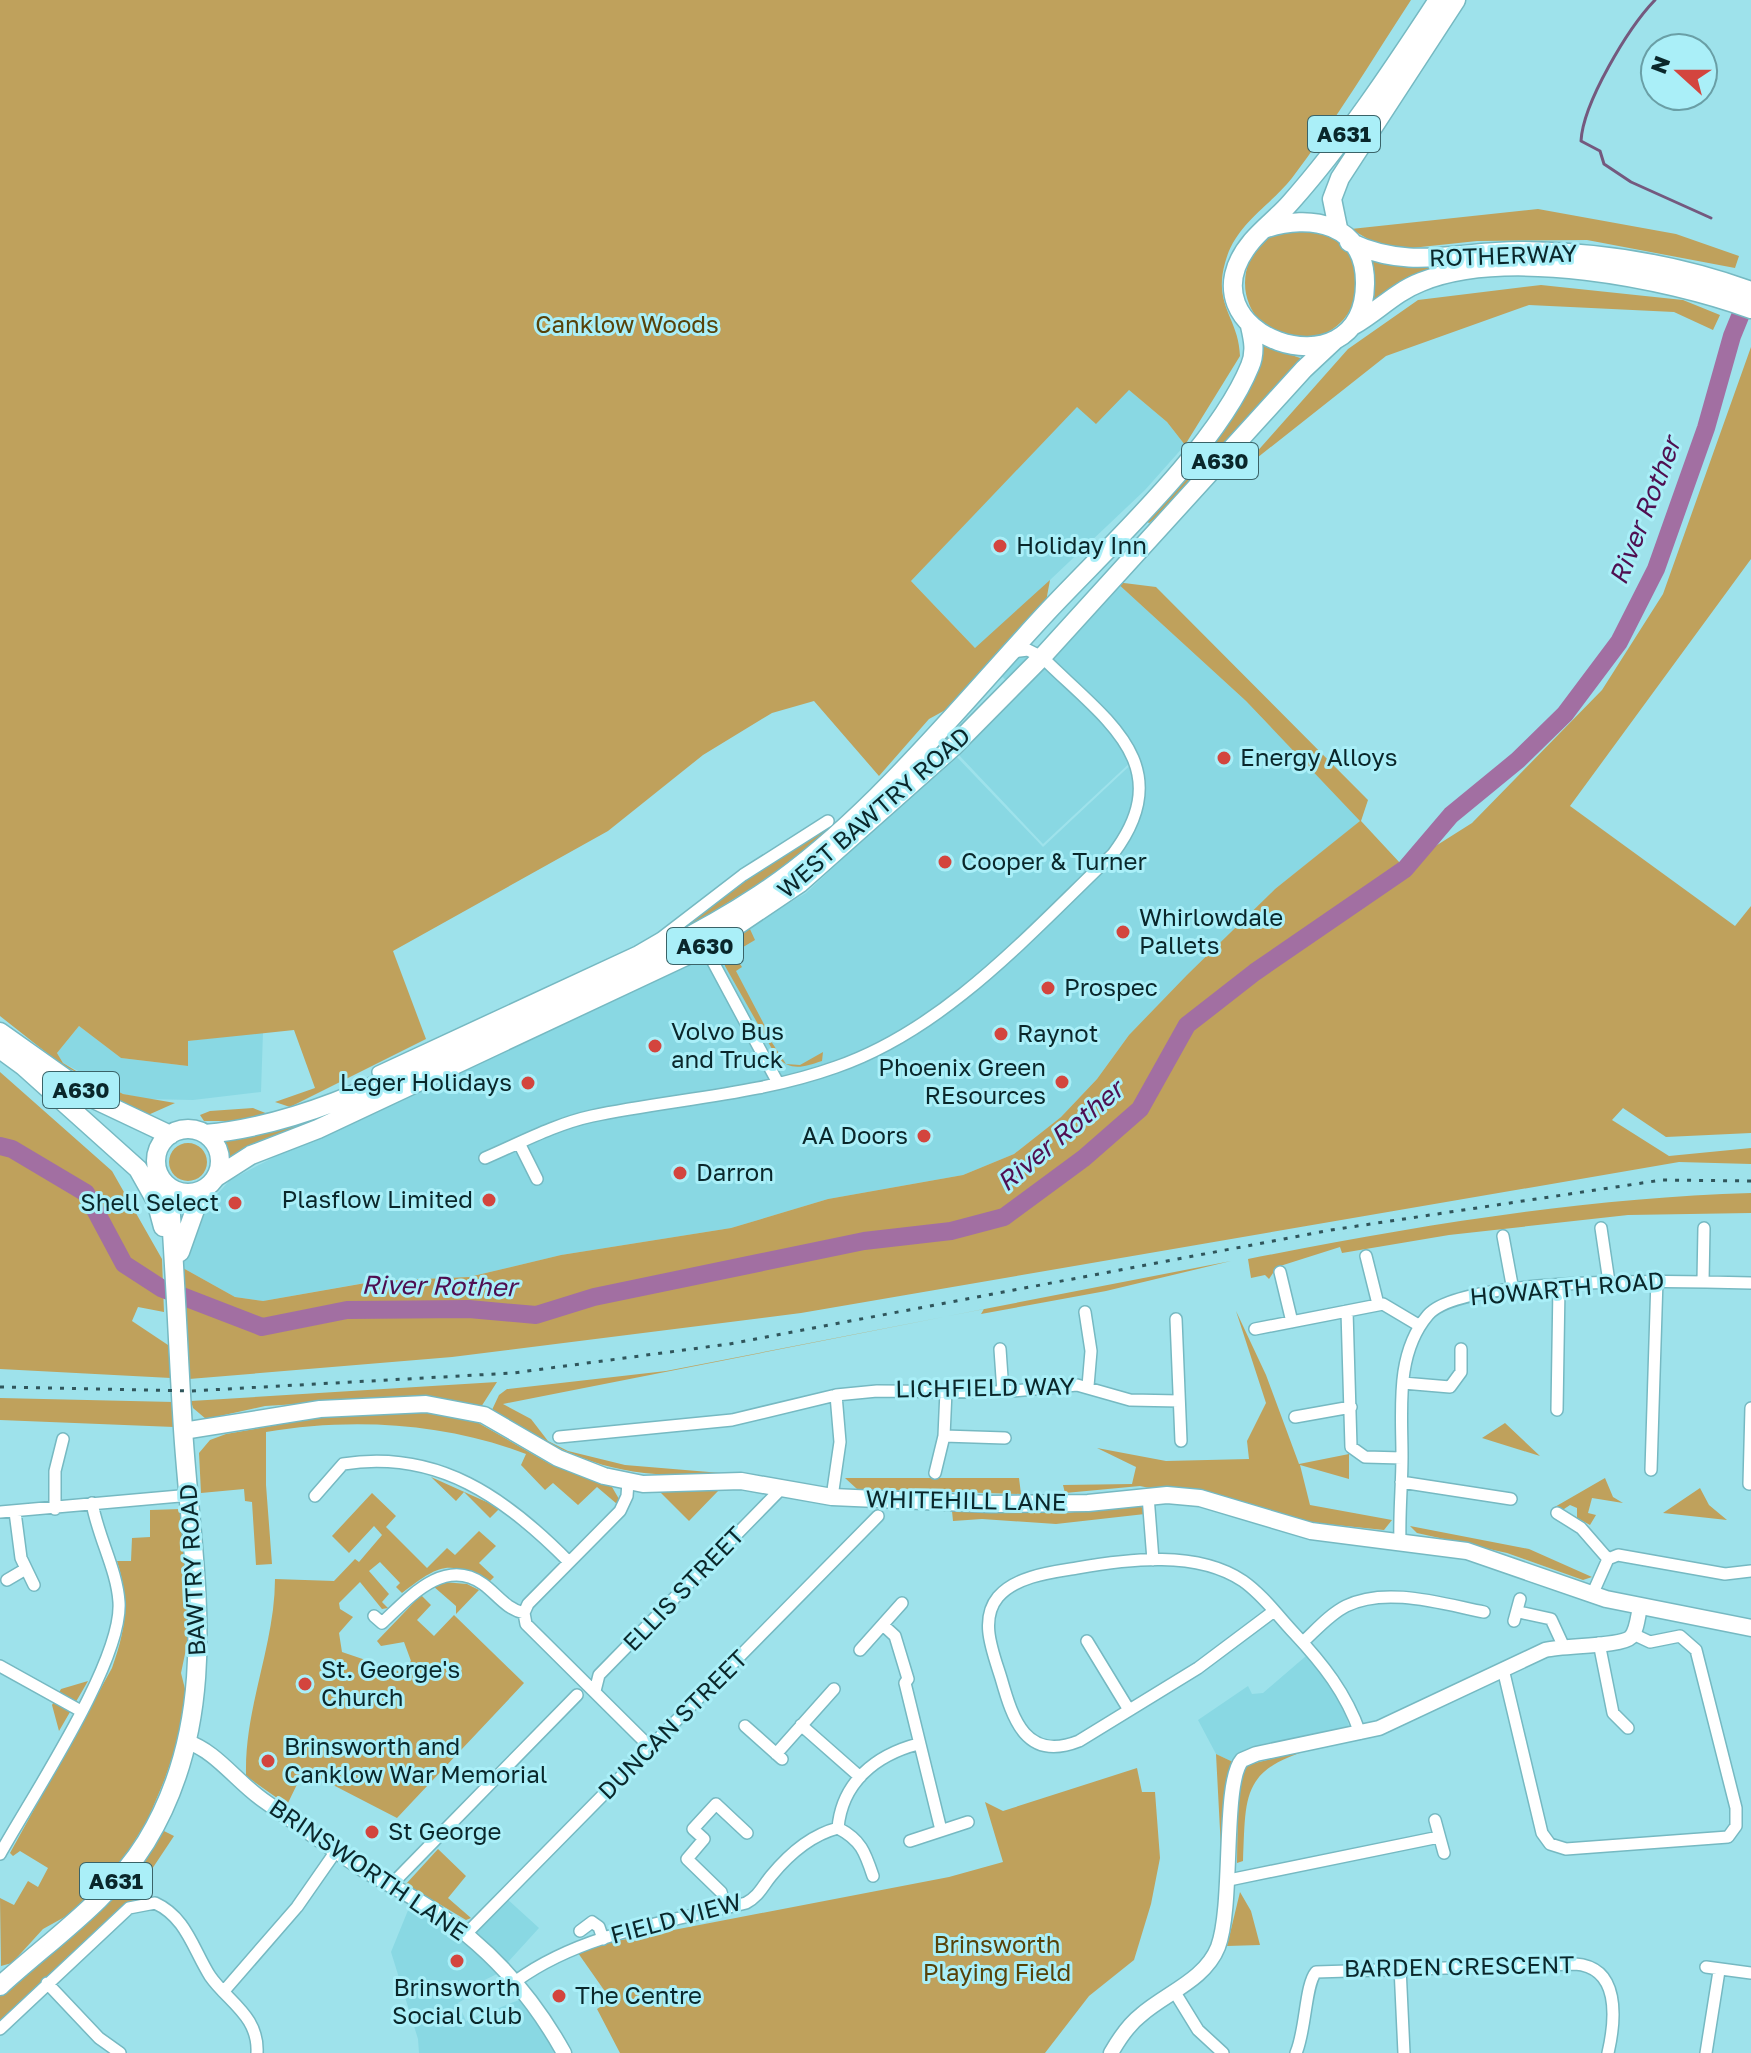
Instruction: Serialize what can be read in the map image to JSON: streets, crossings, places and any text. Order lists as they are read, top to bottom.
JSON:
{
  "streets": {
    "main road": [
      "A631",
      "ROTHERWAY",
      "A630",
      "WEST BAWTRY ROAD",
      "WHITEHILL LANE",
      "BAWTRY ROAD"
    ],
    "street": [
      "HOWARTH ROAD",
      "LICHFIELD WAY",
      "ELLIS STREET",
      "DUNCAN STREET",
      "BRINSWORTH LANE",
      "FIELD VIEW",
      "BARDEN CRESCENT"
    ]
  },
  "crossings": [
    ["A631", "ROTHERWAY"],
    ["A631", "WEST BAWTRY ROAD"],
    ["ROTHERWAY", "WEST BAWTRY ROAD"],
    ["A630", "WEST BAWTRY ROAD"],
    ["A630", "BAWTRY ROAD"],
    ["WEST BAWTRY ROAD", "BAWTRY ROAD"],
    ["HOWARTH ROAD", "WHITEHILL LANE"],
    ["WHITEHILL LANE", "BAWTRY ROAD"],
    ["WHITEHILL LANE", "ELLIS STREET"],
    ["BAWTRY ROAD", "BRINSWORTH LANE"],
    ["DUNCAN STREET", "BRINSWORTH LANE"],
    ["BRINSWORTH LANE", "FIELD VIEW"]
  ],
  "water": ["River Rother"],
  "parks": ["Canklow Woods", "Brinsworth Playing Field"],
  "places": [
    "Holiday Inn",
    "Energy Alloys",
    "Cooper & Turner",
    "Whirlowdale Pallets",
    "Prospec",
    "Raynot",
    "Volvo Bus and Truck",
    "Phoenix Green REsources",
    "Leger Holidays",
    "AA Doors",
    "Darron",
    "Plasflow Limited",
    "Shell Select",
    "St. George's Church",
    "Brinsworth and Canklow War Memorial",
    "St George",
    "Brinsworth Social Club",
    "The Centre"
  ],
  "north": "left"
}
